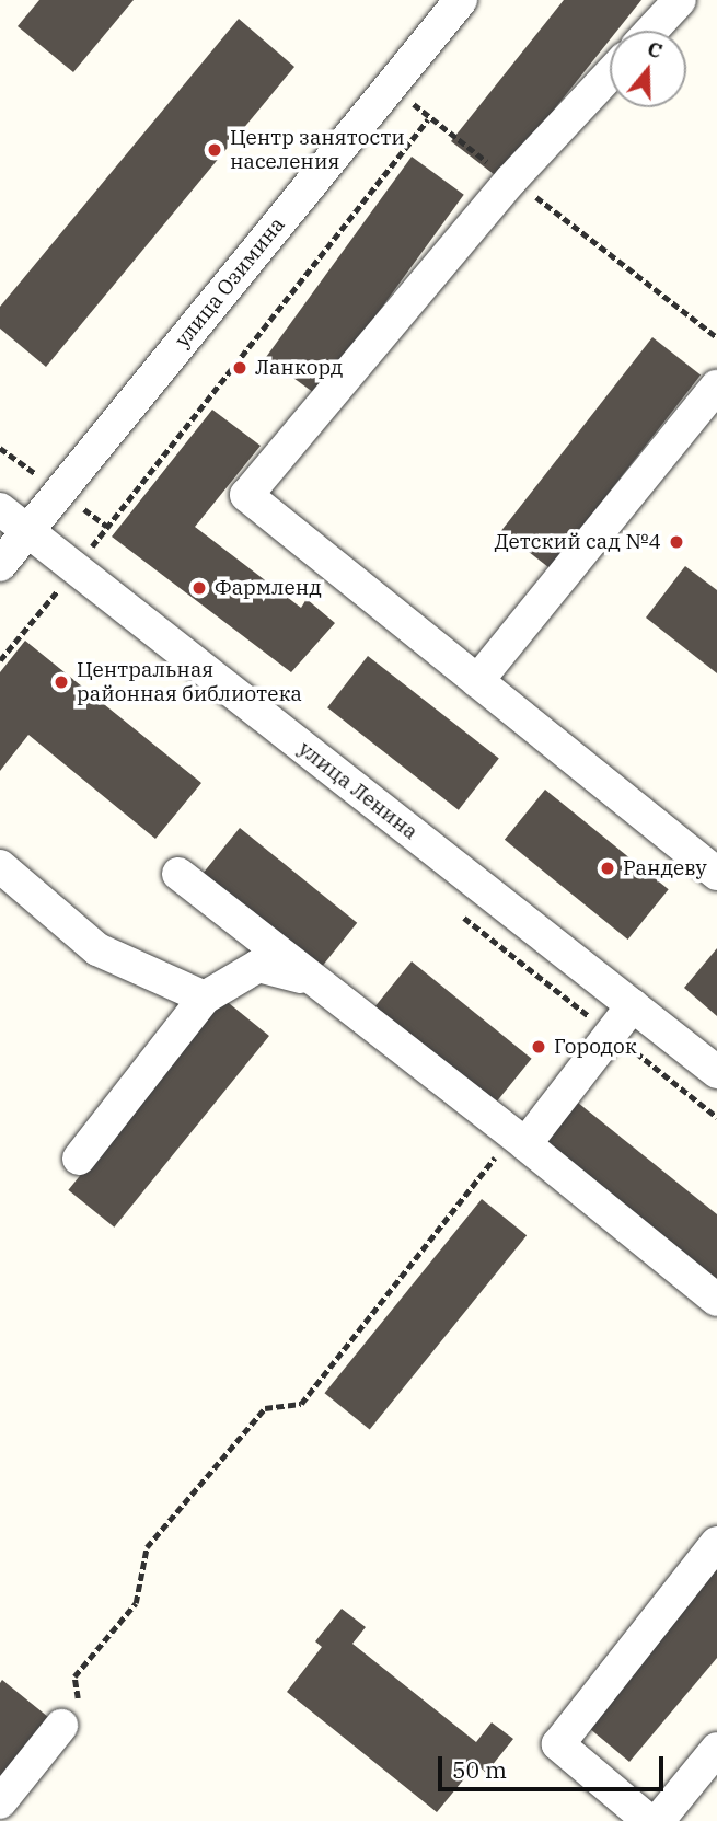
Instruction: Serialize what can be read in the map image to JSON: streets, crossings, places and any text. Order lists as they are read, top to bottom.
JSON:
{
  "streets": {
    "street": ["улица Озимина", "улица Ленина"]
  },
  "crossings": [
    ["улица Озимина", "улица Ленина"]
  ],
  "places": [
    "Центр занятости населения",
    "Ланкорд",
    "Детский сад №4",
    "Фармленд",
    "Центральная районная библиотека",
    "Рандеву",
    "Городок"
  ],
  "scale_bar": "50 m",
  "north": "top"
}
